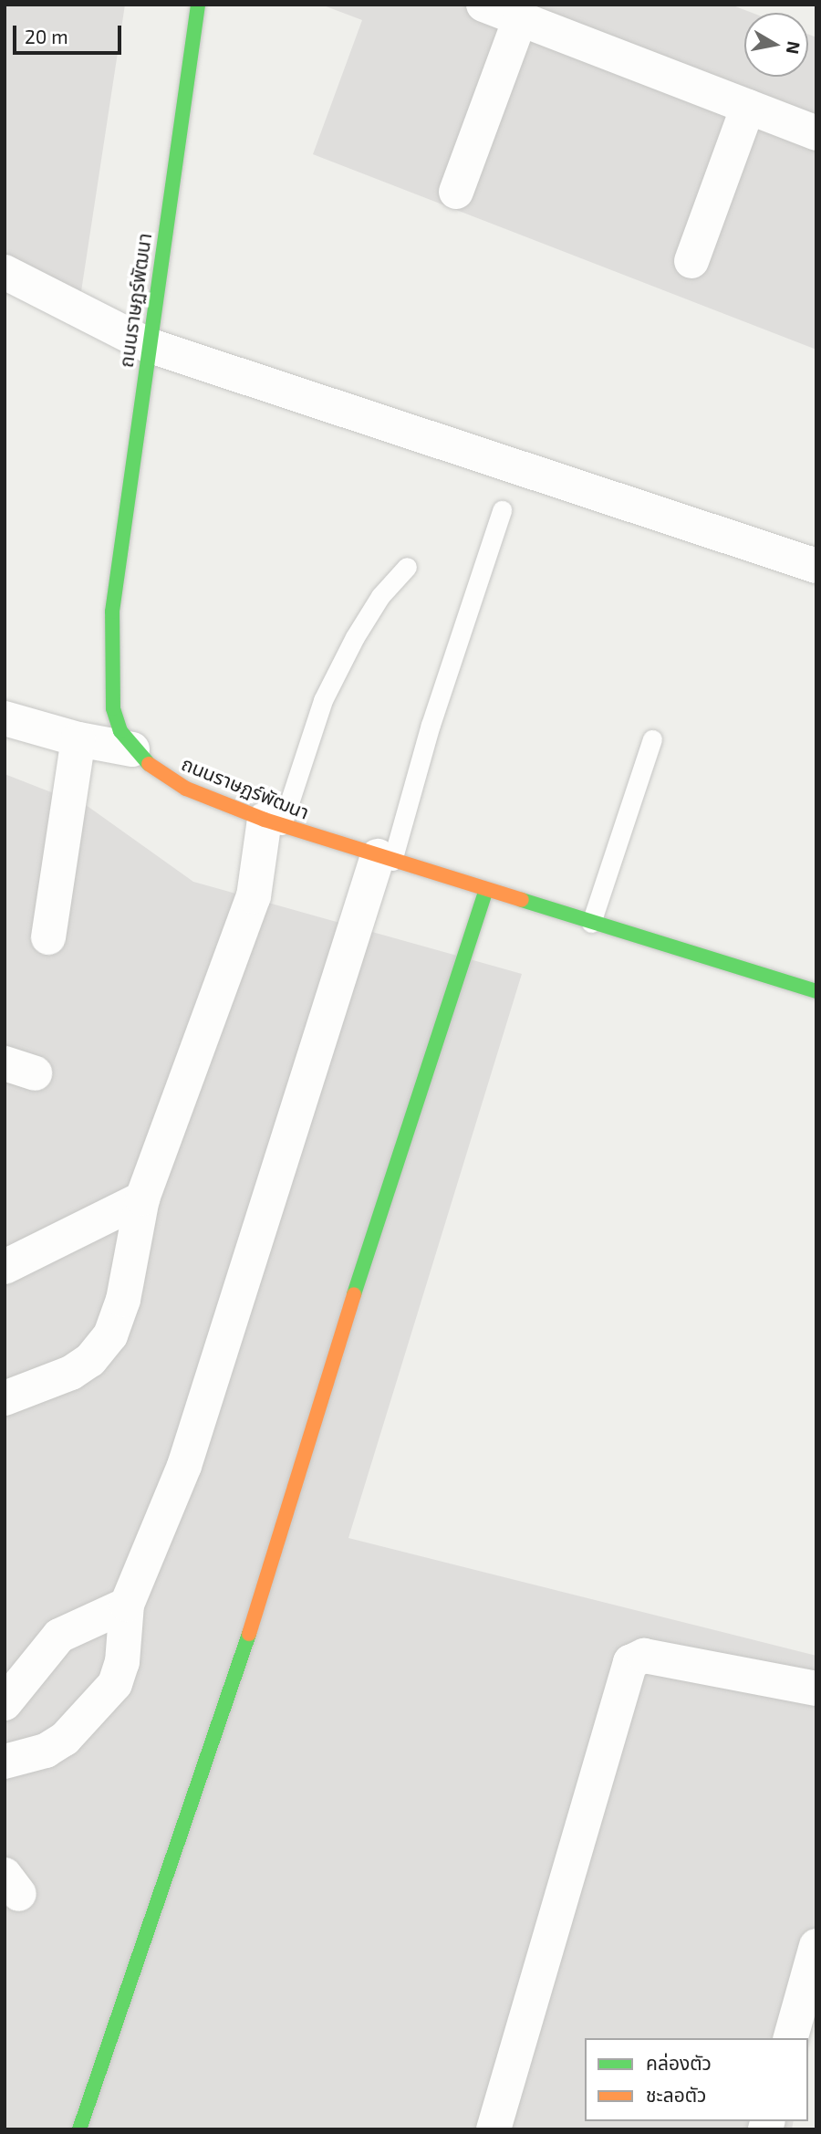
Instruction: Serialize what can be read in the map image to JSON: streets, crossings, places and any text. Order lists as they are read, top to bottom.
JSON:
{
  "streets": {
    "street": ["ถนนราษฏร์พัฒนา"]
  },
  "legend": ["คล่องตัว", "ชะลอตัว"],
  "scale_bar": "20 m",
  "north": "right"
}
